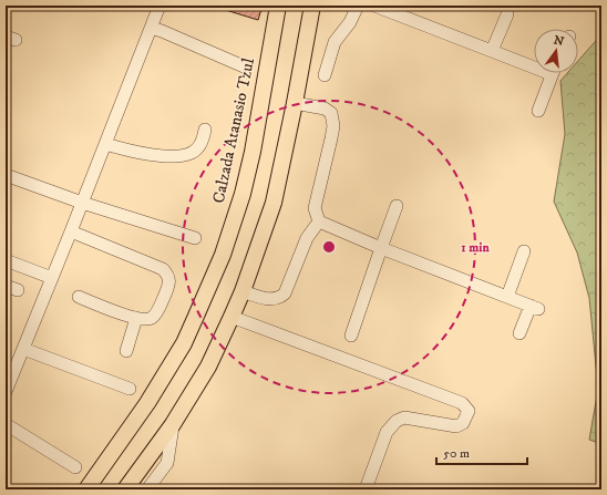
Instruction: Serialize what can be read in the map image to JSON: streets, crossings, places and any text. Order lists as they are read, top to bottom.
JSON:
{
  "streets": {
    "main road": ["Calzada Atanasio Tzul"]
  },
  "scale_bar": "50 m",
  "north": "top",
  "rings": ["1 min"]
}
